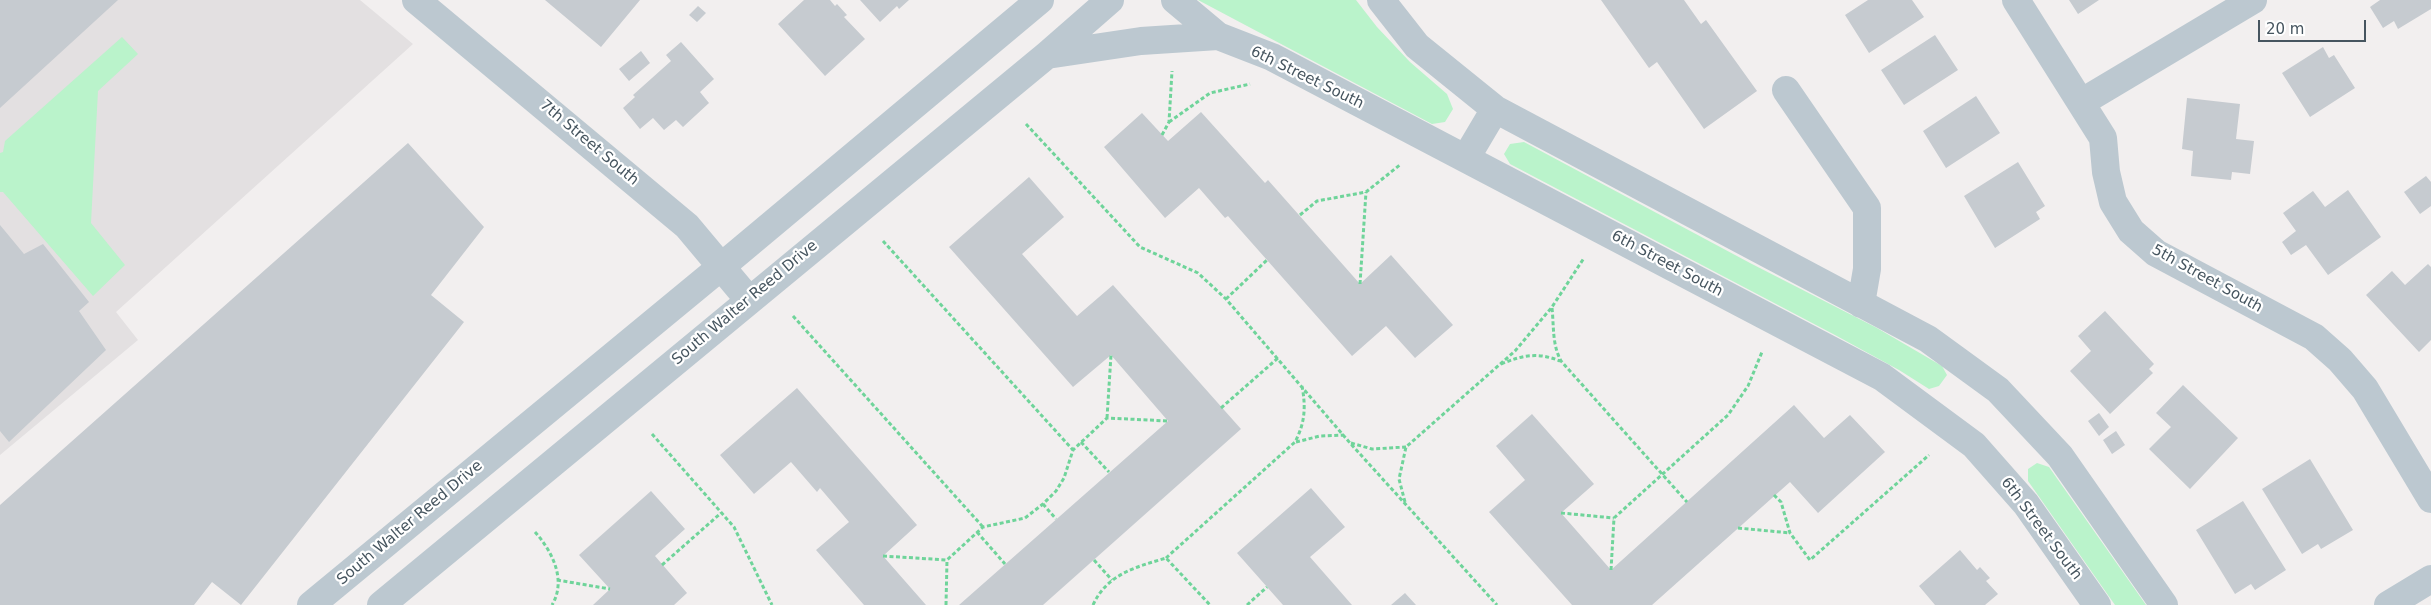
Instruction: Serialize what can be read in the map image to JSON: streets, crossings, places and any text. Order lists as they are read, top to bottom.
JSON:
{
  "streets": {
    "street": [
      "6th Street South",
      "7th Street South",
      "5th Street South",
      "South Walter Reed Drive"
    ]
  },
  "crossings": [
    ["7th Street South", "South Walter Reed Drive"]
  ],
  "scale_bar": "20 m"
}
